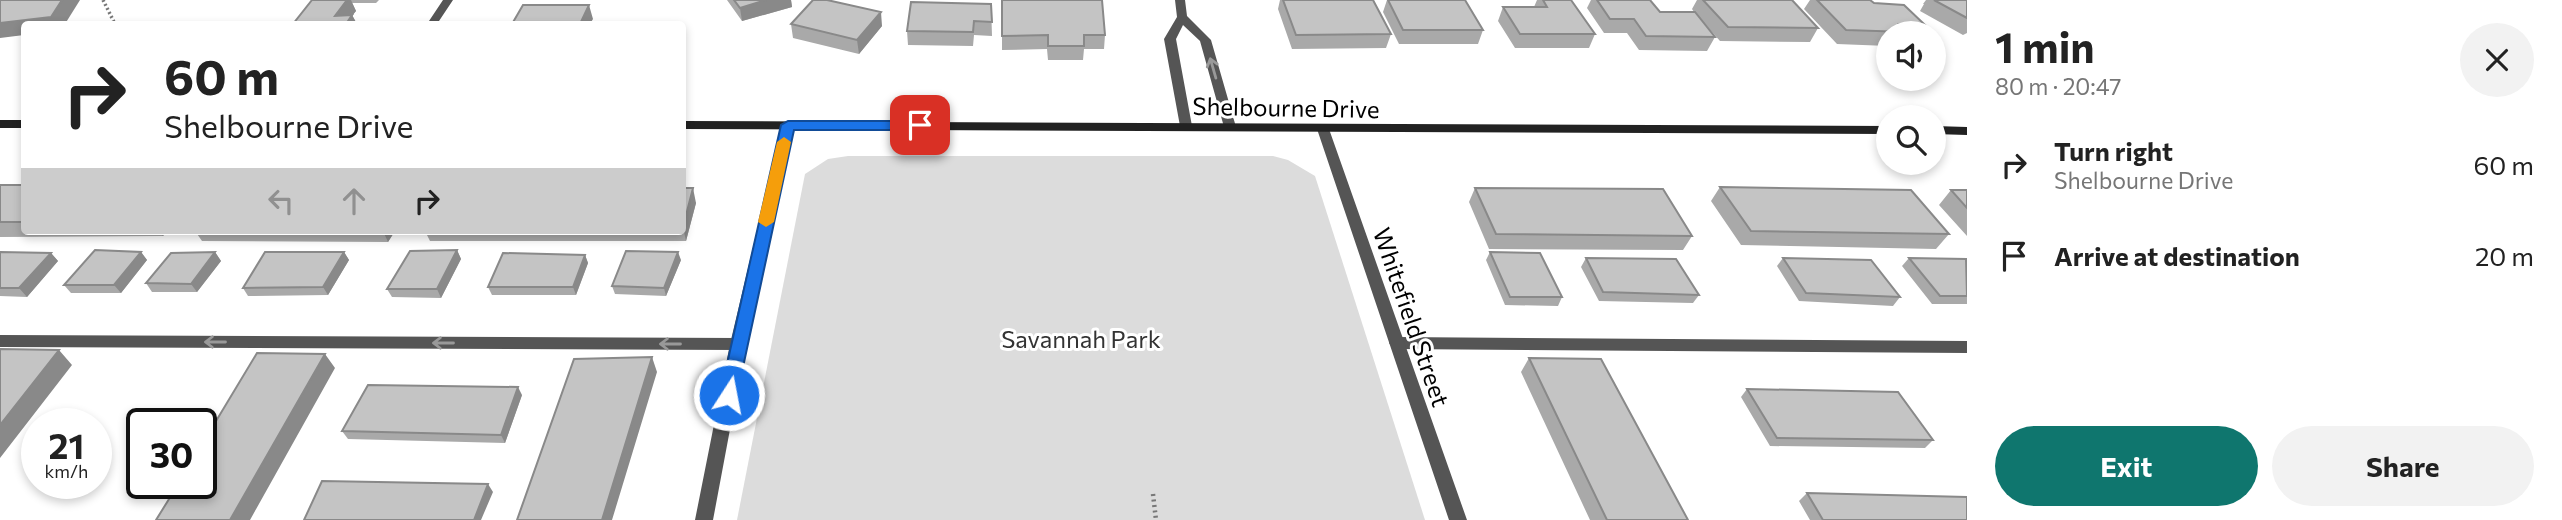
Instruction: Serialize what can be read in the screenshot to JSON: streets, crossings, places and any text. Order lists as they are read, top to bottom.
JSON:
{
  "streets": {
    "main road": ["Shelbourne Drive"],
    "street": ["Whitefield Street"]
  },
  "crossings": [
    ["Shelbourne Drive", "Whitefield Street"]
  ],
  "parks": ["Savannah Park"],
  "page": {
    "heading": ["1 min", "80 m · 20:47"],
    "turn": ["60 m", "Shelbourne Drive"],
    "list": [
      {
        "name": "Turn right",
        "note": "Shelbourne Drive",
        "value": "60 m"
      },
      {
        "name": "Arrive at destination",
        "value": "20 m"
      }
    ],
    "speed": "21 km/h",
    "limit": "30",
    "buttons": ["Exit", "Share"]
  }
}
